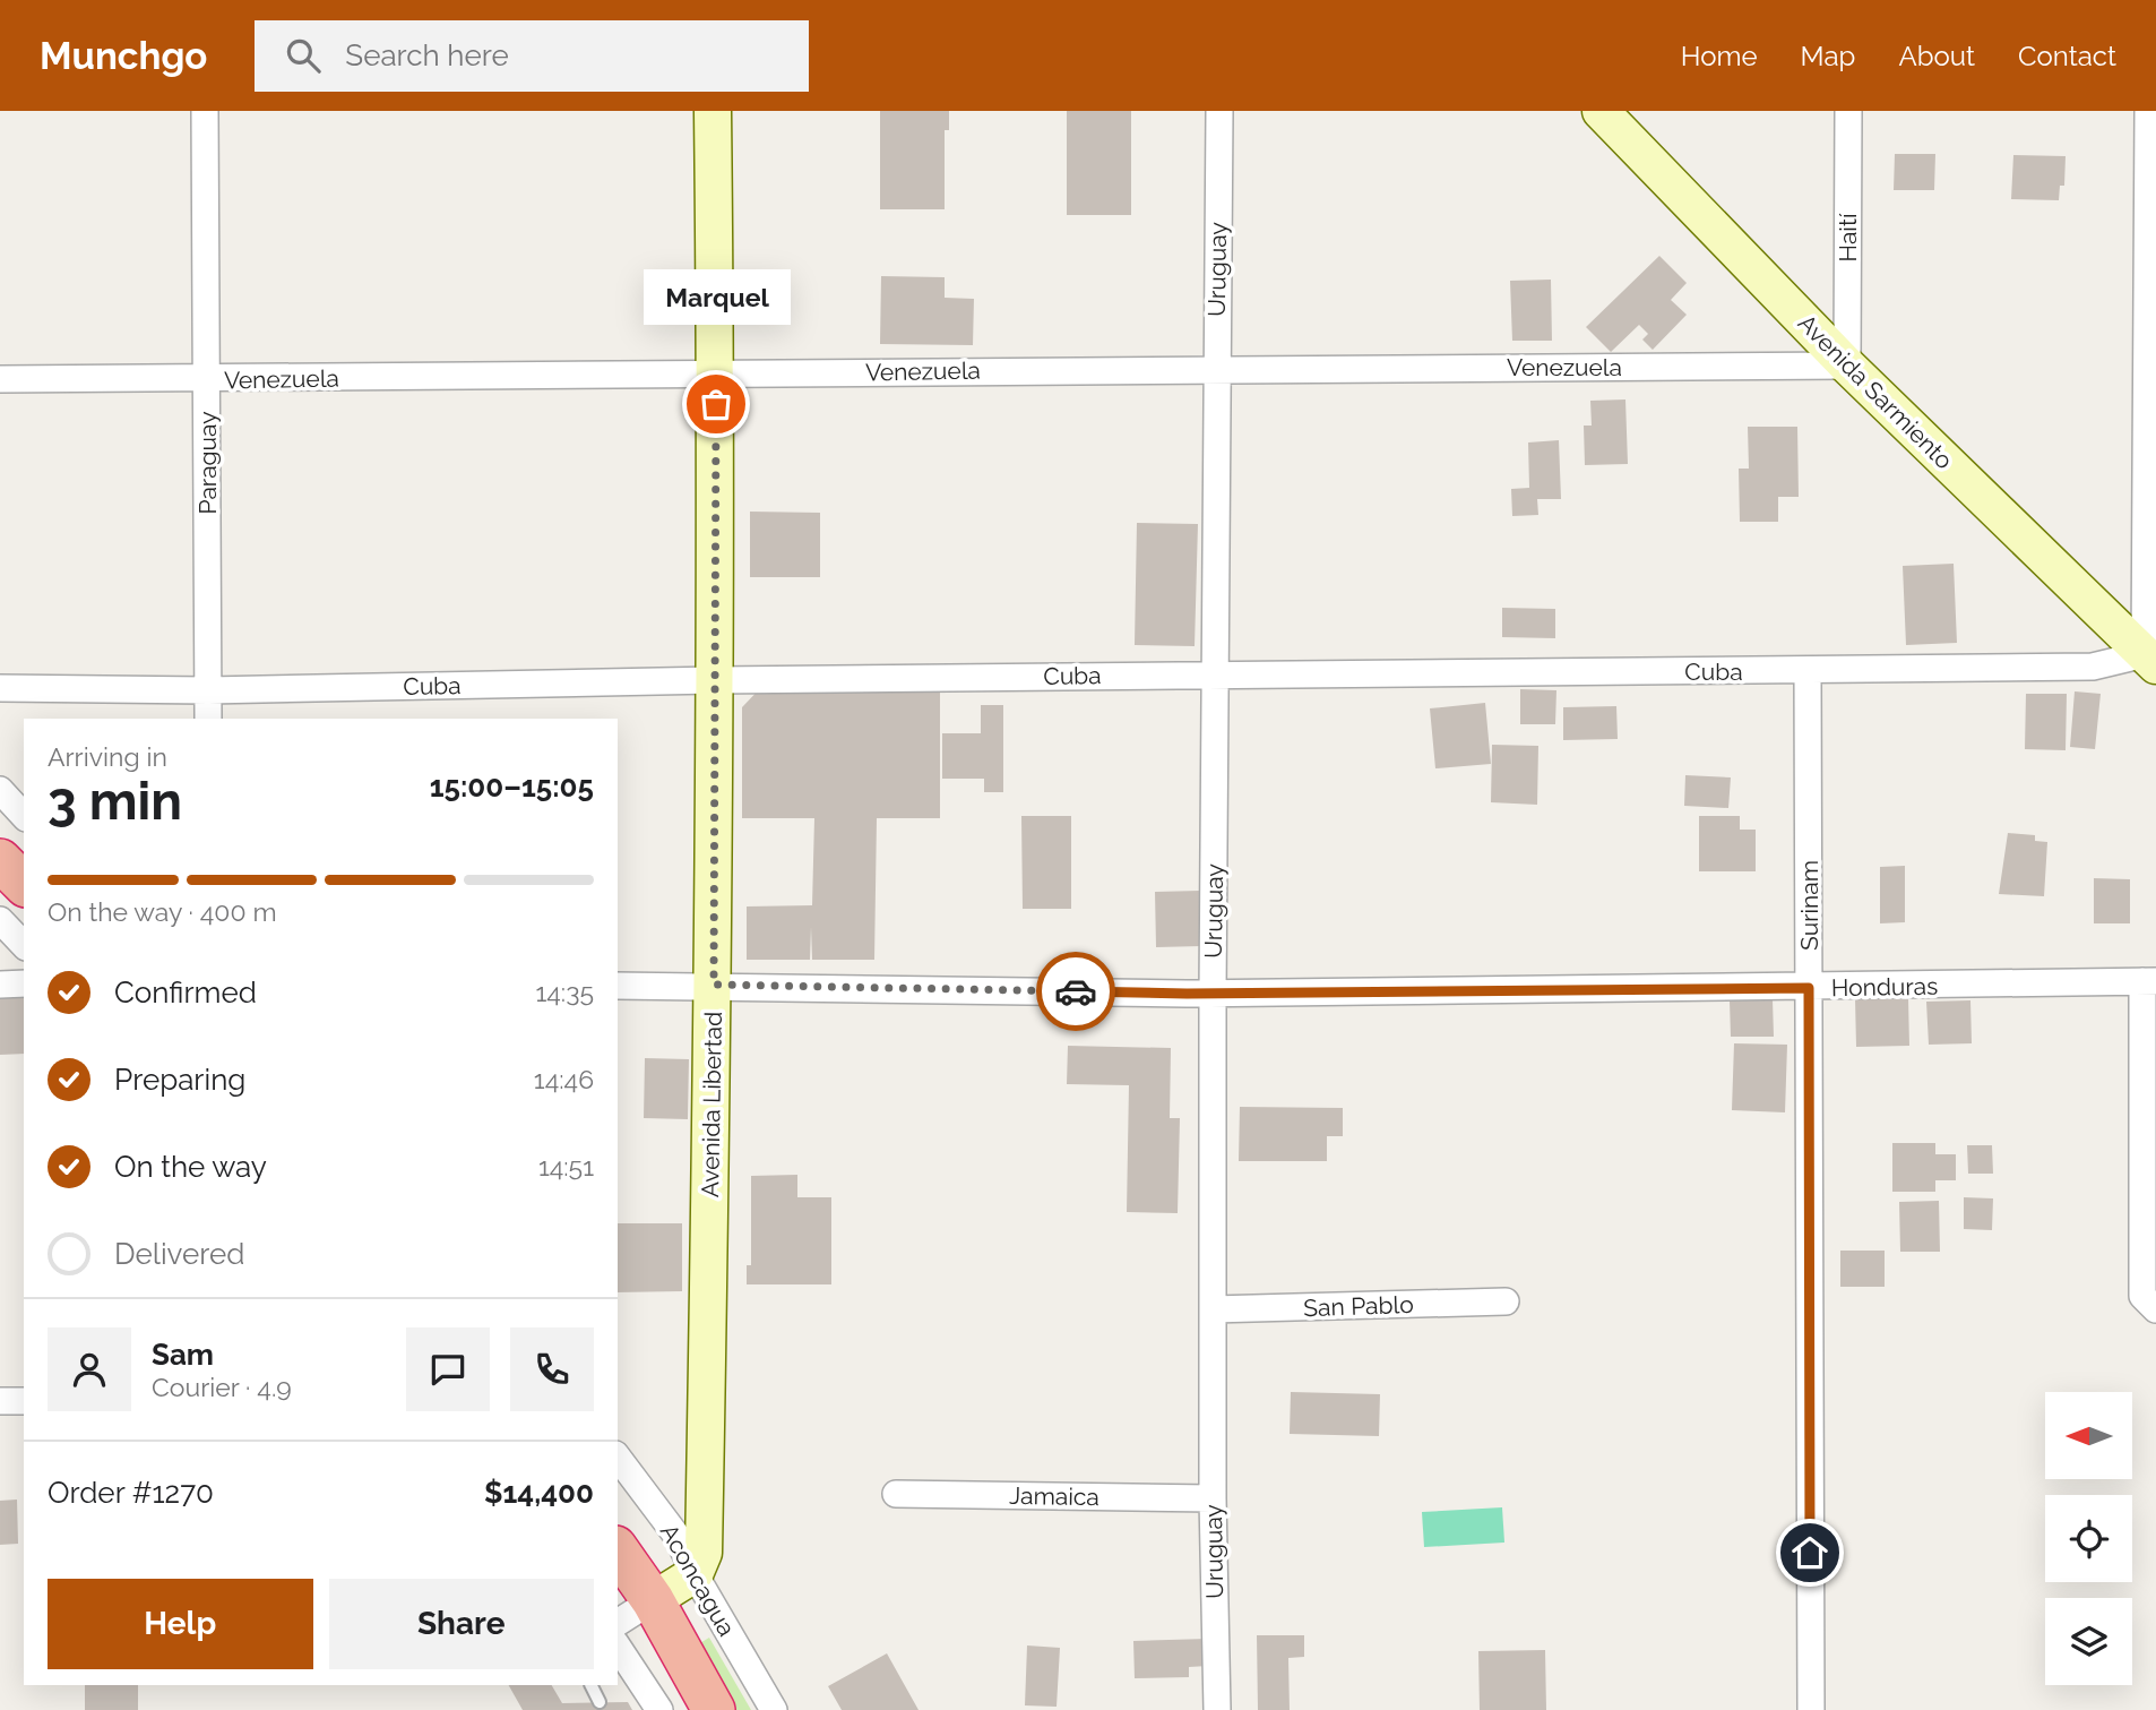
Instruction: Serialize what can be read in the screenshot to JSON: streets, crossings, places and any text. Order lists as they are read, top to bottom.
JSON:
{
  "streets": {
    "main road": ["Avenida Sarmiento", "Avenida Libertad"],
    "street": [
      "Haití",
      "Uruguay",
      "Venezuela",
      "Paraguay",
      "Cuba",
      "Surinam",
      "Honduras",
      "San Pablo",
      "Jamaica",
      "Aconcagua"
    ]
  },
  "crossings": [
    ["Haití", "Venezuela"],
    ["Haití", "Avenida Sarmiento"],
    ["Uruguay", "Venezuela"],
    ["Uruguay", "Cuba"],
    ["Uruguay", "Honduras"],
    ["Uruguay", "San Pablo"],
    ["Uruguay", "Jamaica"],
    ["Venezuela", "Avenida Sarmiento"],
    ["Venezuela", "Paraguay"],
    ["Venezuela", "Avenida Libertad"],
    ["Avenida Sarmiento", "Cuba"],
    ["Paraguay", "Cuba"],
    ["Cuba", "Surinam"],
    ["Cuba", "Avenida Libertad"],
    ["Surinam", "Honduras"],
    ["Honduras", "Avenida Libertad"],
    ["Avenida Libertad", "Aconcagua"]
  ],
  "places": ["Marquel"],
  "north": "left",
  "page": {
    "header": "Munchgo",
    "search": "Search here",
    "nav": [
      "Home",
      "Map",
      "About",
      "Contact"
    ],
    "bubble": "Marquel",
    "heading": ["3 min", "Arriving in", "15:00–15:05"],
    "panel": [
      "Sam",
      "Courier · 4.9",
      "Order #1270",
      "$14,400"
    ],
    "bar": "On the way · 400 m",
    "list": [
      ["Confirmed", "14:35"],
      ["Preparing", "14:46"],
      ["On the way", "14:51"],
      "Delivered"
    ],
    "buttons": ["Help", "Share"]
  }
}
